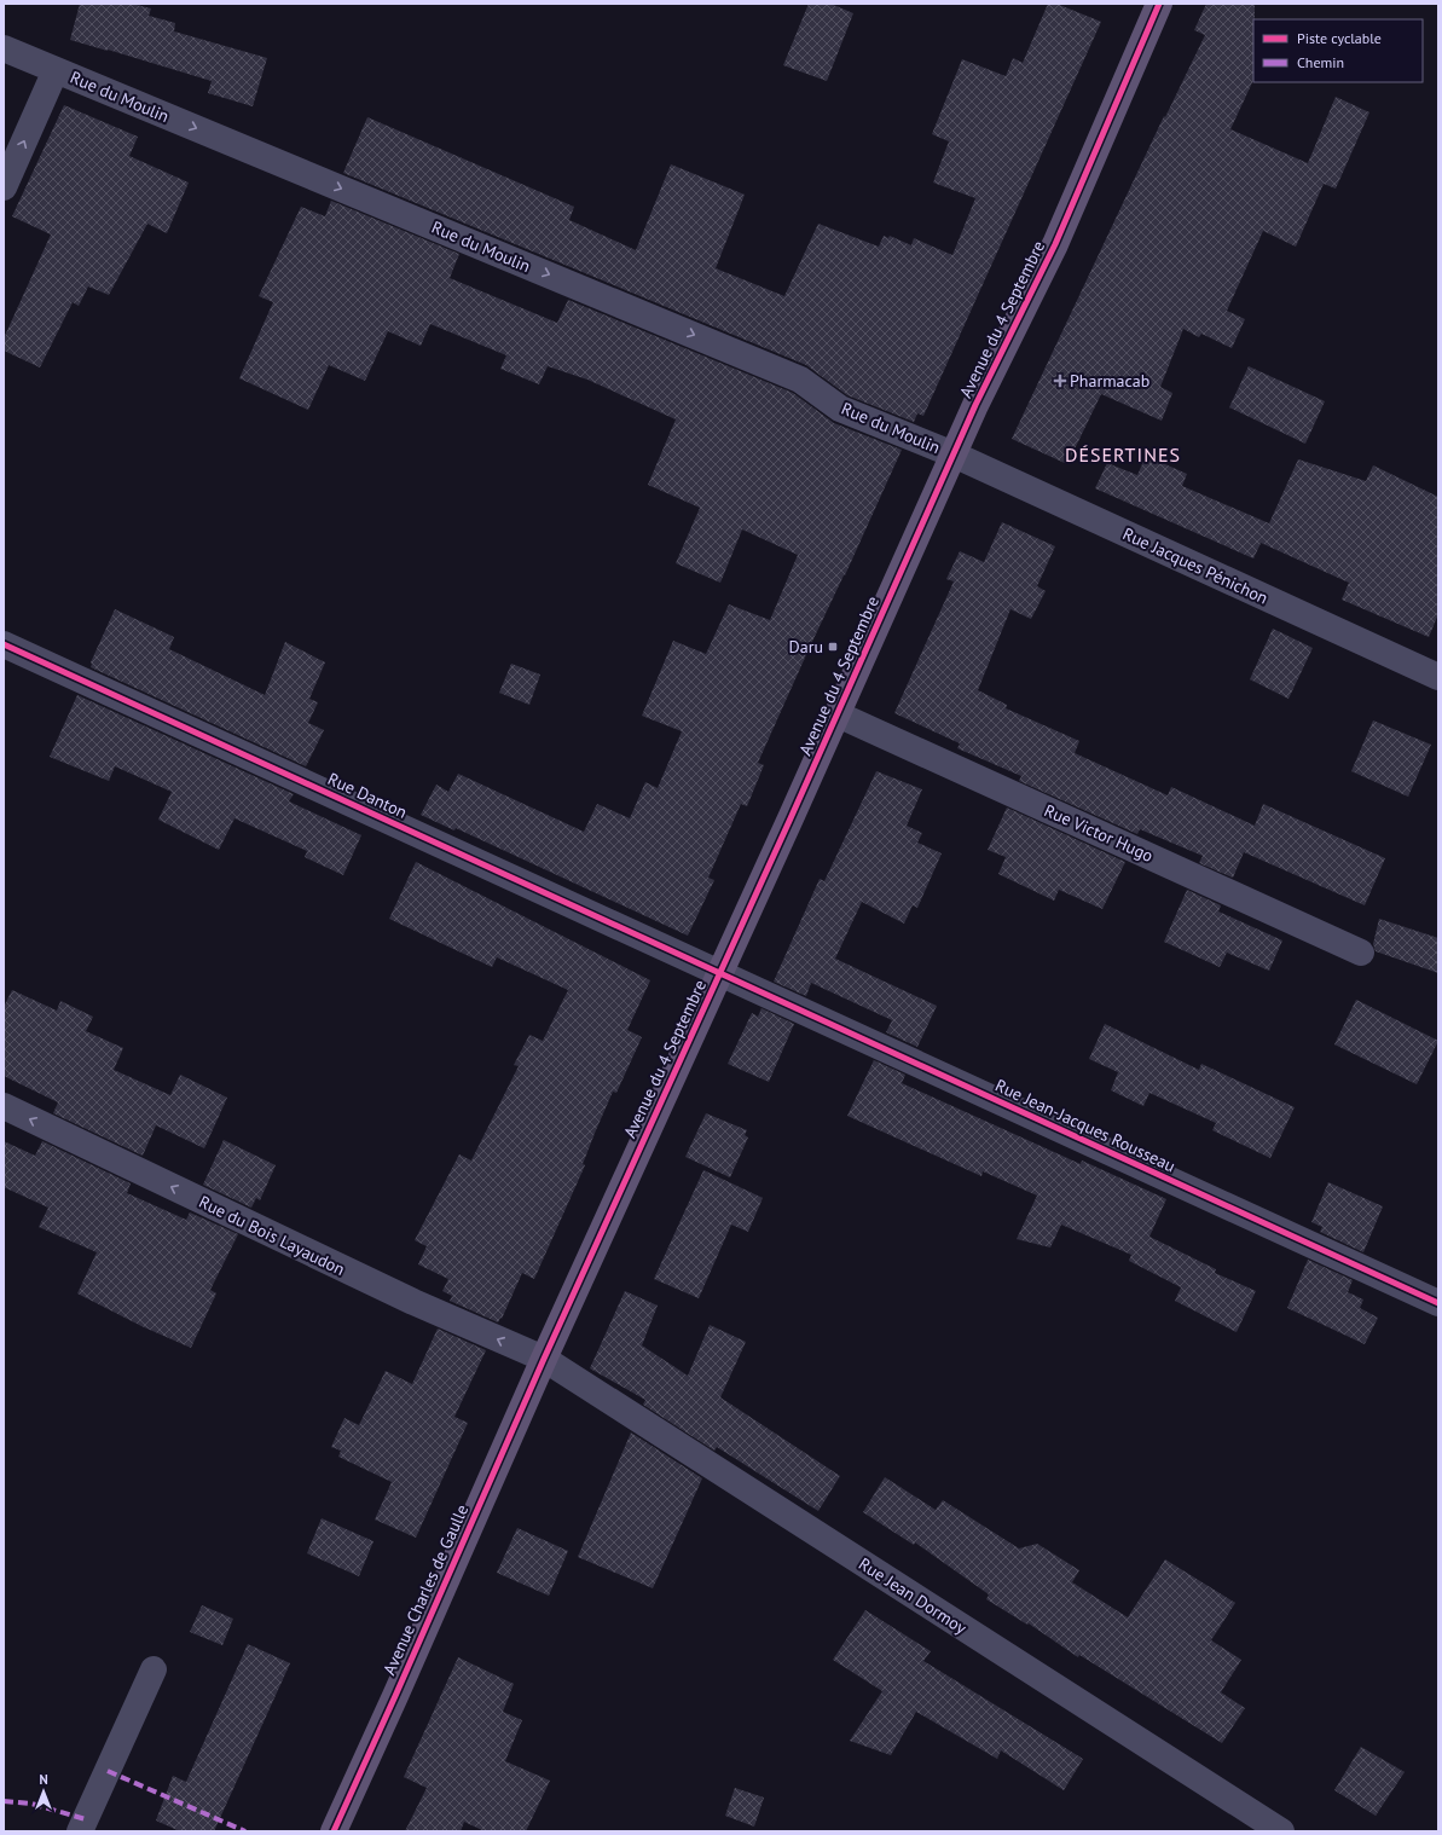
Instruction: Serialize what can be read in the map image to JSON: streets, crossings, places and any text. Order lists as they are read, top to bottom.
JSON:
{
  "streets": {
    "main road": ["Avenue du 4 Septembre", "Avenue Charles de Gaulle"],
    "street": [
      "Rue du Moulin",
      "Rue Jacques Pénichon",
      "Rue Danton",
      "Rue Victor Hugo",
      "Rue Jean-Jacques Rousseau",
      "Rue du Bois Layaudon",
      "Rue Jean Dormoy"
    ]
  },
  "crossings": [
    ["Rue du Moulin", "Avenue du 4 Septembre"],
    ["Rue du Moulin", "Rue Jacques Pénichon"],
    ["Avenue du 4 Septembre", "Rue Jacques Pénichon"],
    ["Avenue du 4 Septembre", "Rue Danton"],
    ["Avenue du 4 Septembre", "Rue Victor Hugo"],
    ["Avenue du 4 Septembre", "Rue Jean-Jacques Rousseau"],
    ["Avenue du 4 Septembre", "Rue du Bois Layaudon"],
    ["Avenue du 4 Septembre", "Avenue Charles de Gaulle"],
    ["Avenue du 4 Septembre", "Rue Jean Dormoy"],
    ["Rue Danton", "Rue Jean-Jacques Rousseau"],
    ["Rue du Bois Layaudon", "Avenue Charles de Gaulle"],
    ["Rue du Bois Layaudon", "Rue Jean Dormoy"],
    ["Avenue Charles de Gaulle", "Rue Jean Dormoy"]
  ],
  "one_way": ["Rue du Moulin", "Rue du Bois Layaudon"],
  "districts": ["DÉSERTINES"],
  "places": {
    "health": ["Pharmacab"],
    "transit": ["Daru"]
  },
  "legend": ["Piste cyclable", "Chemin"],
  "north": "top"
}
